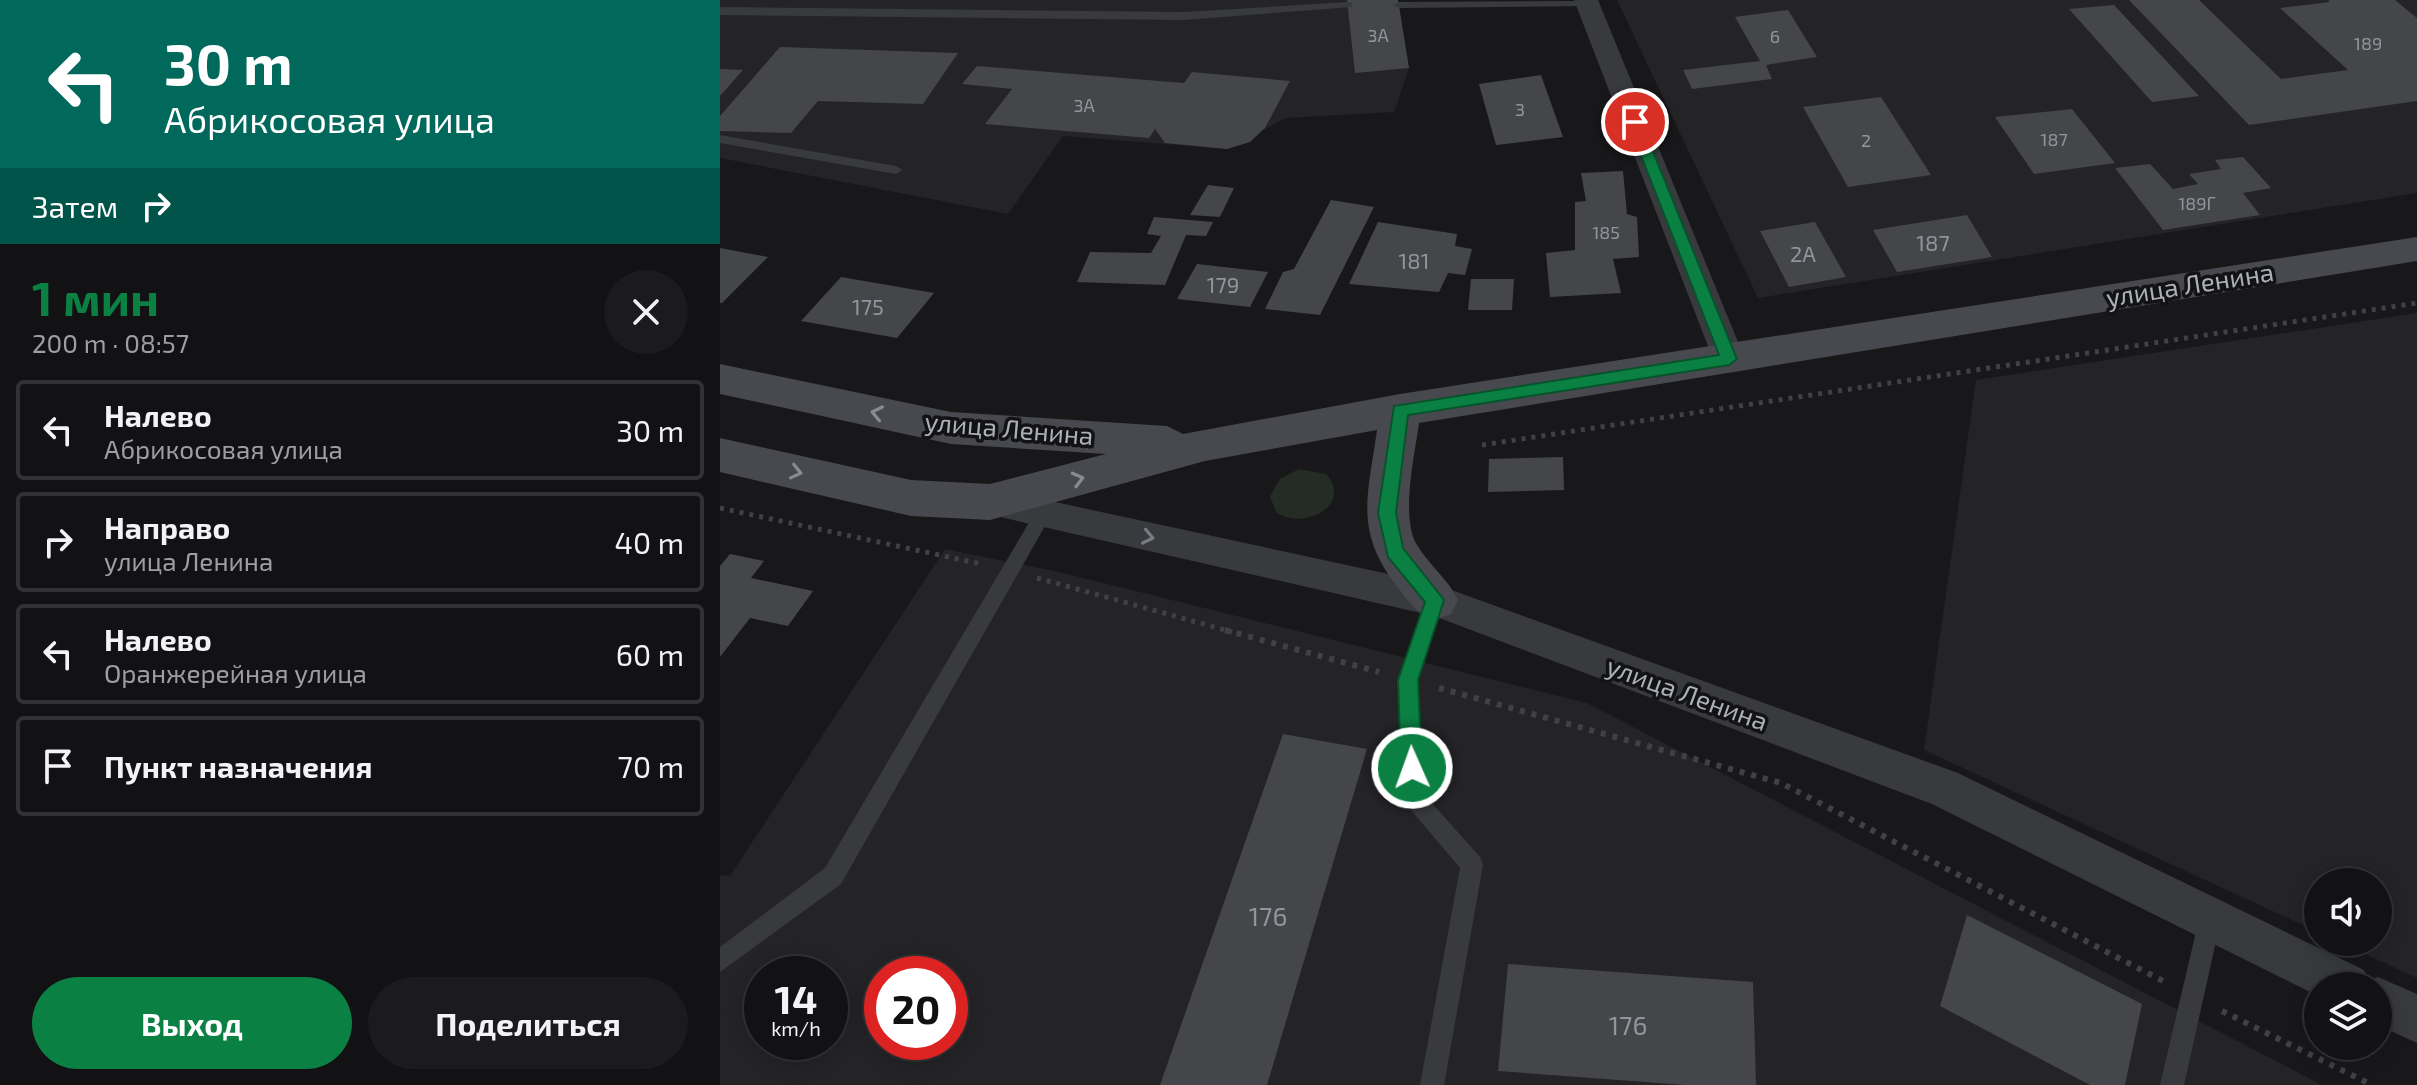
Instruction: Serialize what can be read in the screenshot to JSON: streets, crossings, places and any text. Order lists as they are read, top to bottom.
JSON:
{
  "streets": {
    "main road": ["улица Ленина"]
  },
  "house_numbers": [
    "3А",
    "6",
    "189",
    "3А",
    "3",
    "187",
    "2",
    "189Г",
    "185",
    "187",
    "2А",
    "181",
    "179",
    "175",
    "176",
    "176"
  ],
  "page": {
    "turn": ["30 m", "Абрикосовая улица"],
    "then": "Затем",
    "heading": ["1 мин", "200 m · 08:57"],
    "list": [
      {
        "name": "Налево",
        "note": "Абрикосовая улица",
        "value": "30 m"
      },
      {
        "name": "Направо",
        "note": "улица Ленина",
        "value": "40 m"
      },
      {
        "name": "Налево",
        "note": "Оранжерейная улица",
        "value": "60 m"
      },
      {
        "name": "Пункт назначения",
        "value": "70 m"
      }
    ],
    "speed": "14 km/h",
    "limit": "20",
    "buttons": ["Выход", "Поделиться"]
  }
}
